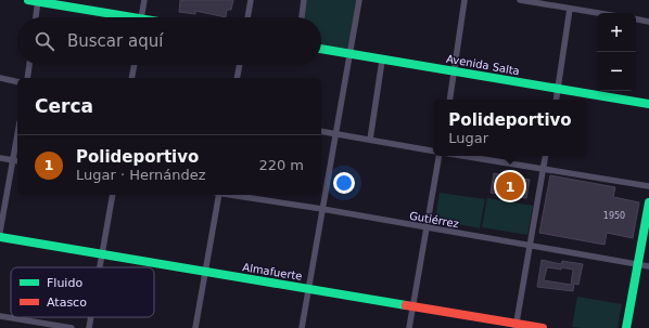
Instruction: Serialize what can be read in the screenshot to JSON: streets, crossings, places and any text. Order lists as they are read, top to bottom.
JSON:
{
  "streets": {
    "main road": ["Avenida Salta", "Almafuerte"],
    "street": ["Gutiérrez"]
  },
  "house_numbers": ["1950"],
  "legend": ["Fluido", "Atasco"],
  "page": {
    "map_buttons": ["+", "−"],
    "search": "Buscar aquí",
    "heading": "Cerca",
    "popup": ["Polideportivo", "Lugar"],
    "list": [
      {
        "mark": "1",
        "name": "Polideportivo",
        "note": "Lugar · Hernández",
        "value": "220 m"
      }
    ],
    "pins": "1"
  }
}
